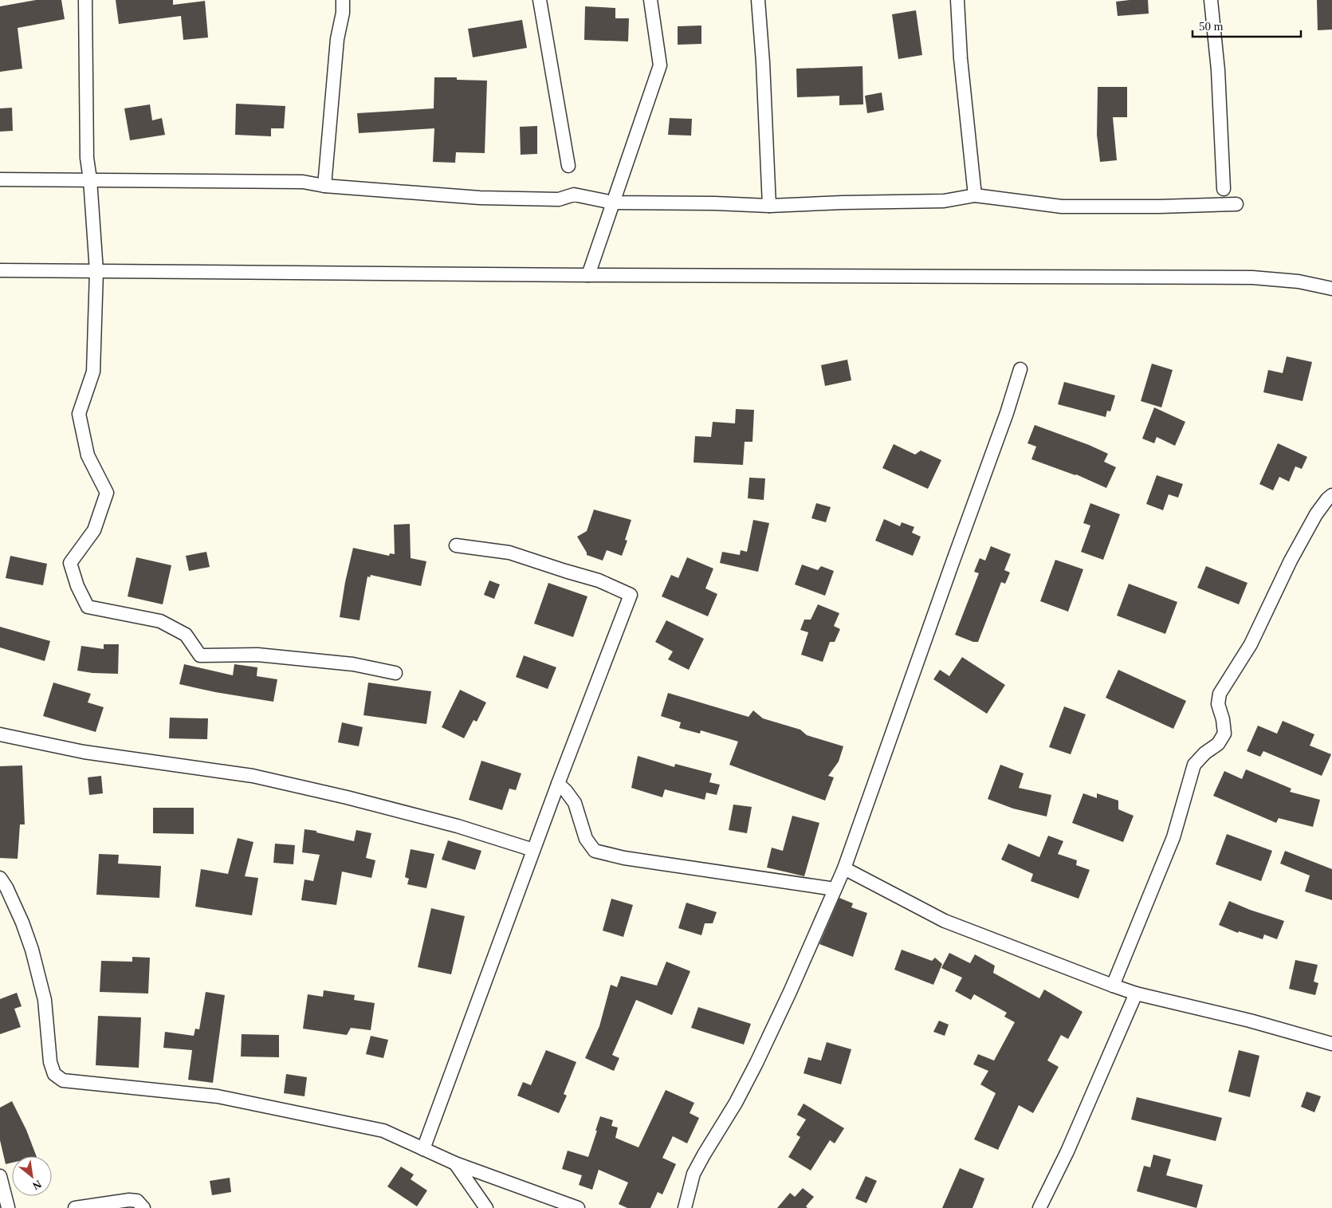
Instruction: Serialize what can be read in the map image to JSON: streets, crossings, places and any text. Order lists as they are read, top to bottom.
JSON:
{
  "scale_bar": "50 m",
  "north": "bottom right"
}
